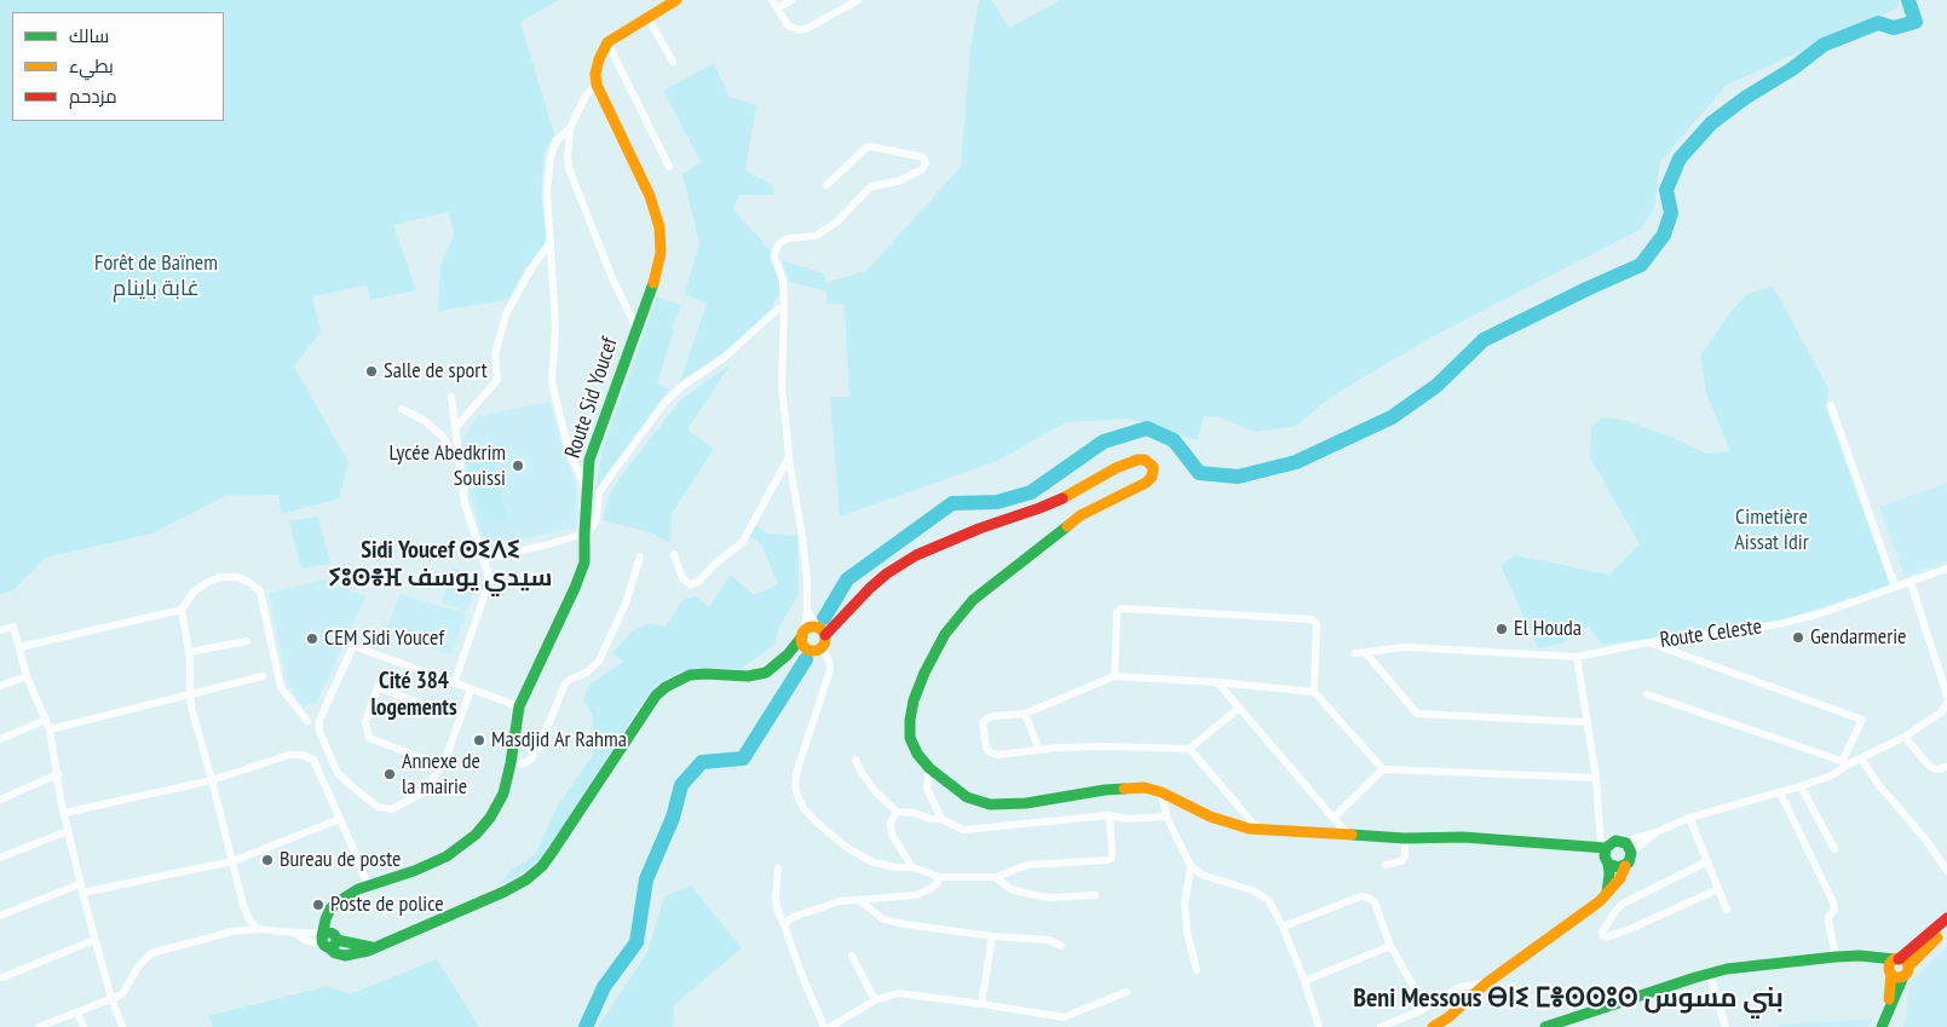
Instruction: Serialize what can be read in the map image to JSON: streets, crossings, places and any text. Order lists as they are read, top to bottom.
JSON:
{
  "streets": {
    "main road": ["Route Sid Youcef"],
    "street": ["Route Celeste"]
  },
  "districts": ["Sidi Youcef ⵙⵉⴷⵉ ⵢⵓⵙⴻⴼ سيدي يوسف", "Cité 384 logements", "Beni Messous ⴱⵏⵉ ⵎⴻⵙⵙⵓⵙ بني مسوس"],
  "parks": ["Forêt de Baïnem غابة باينام", "Cimetière Aissat Idir"],
  "places": [
    "Salle de sport",
    "Lycée Abedkrim Souissi",
    "El Houda",
    "Gendarmerie",
    "CEM Sidi Youcef",
    "Masdjid Ar Rahma",
    "Annexe de la mairie",
    "Bureau de poste",
    "Poste de police"
  ],
  "legend": ["سالك", "بطيء", "مزدحم"]
}
